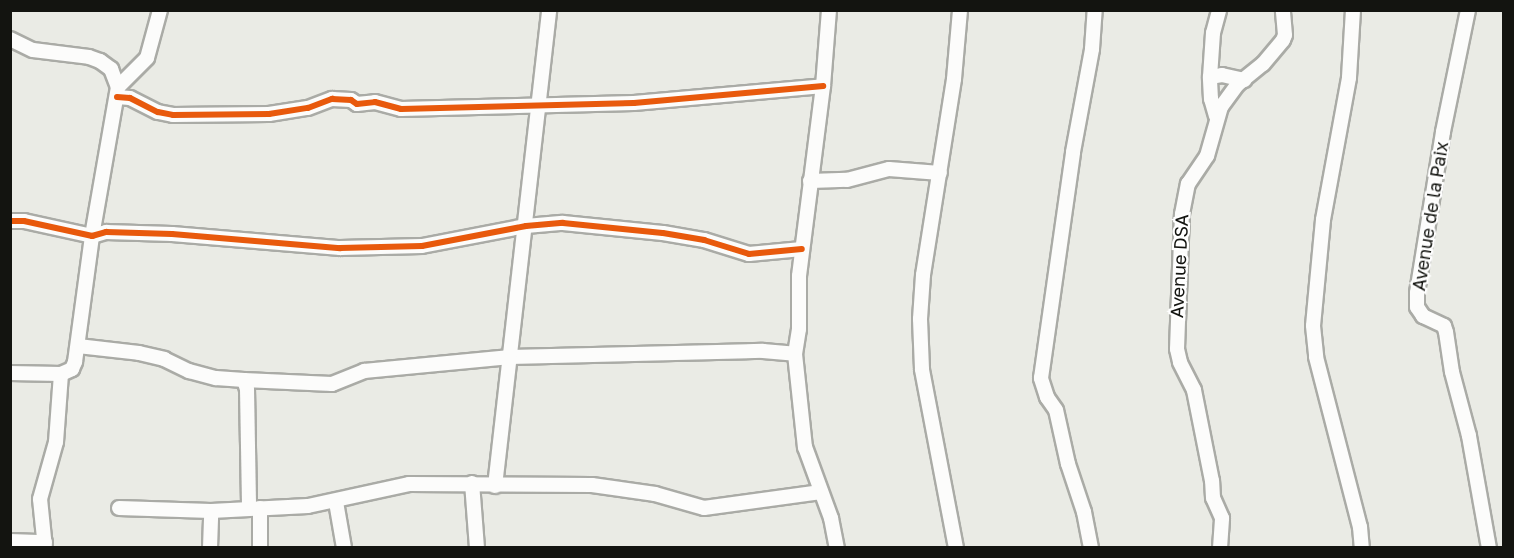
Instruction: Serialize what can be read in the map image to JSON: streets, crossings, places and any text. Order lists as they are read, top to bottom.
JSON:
{
  "streets": {
    "street": ["Avenue de la Paix", "Avenue DSA"]
  }
}
